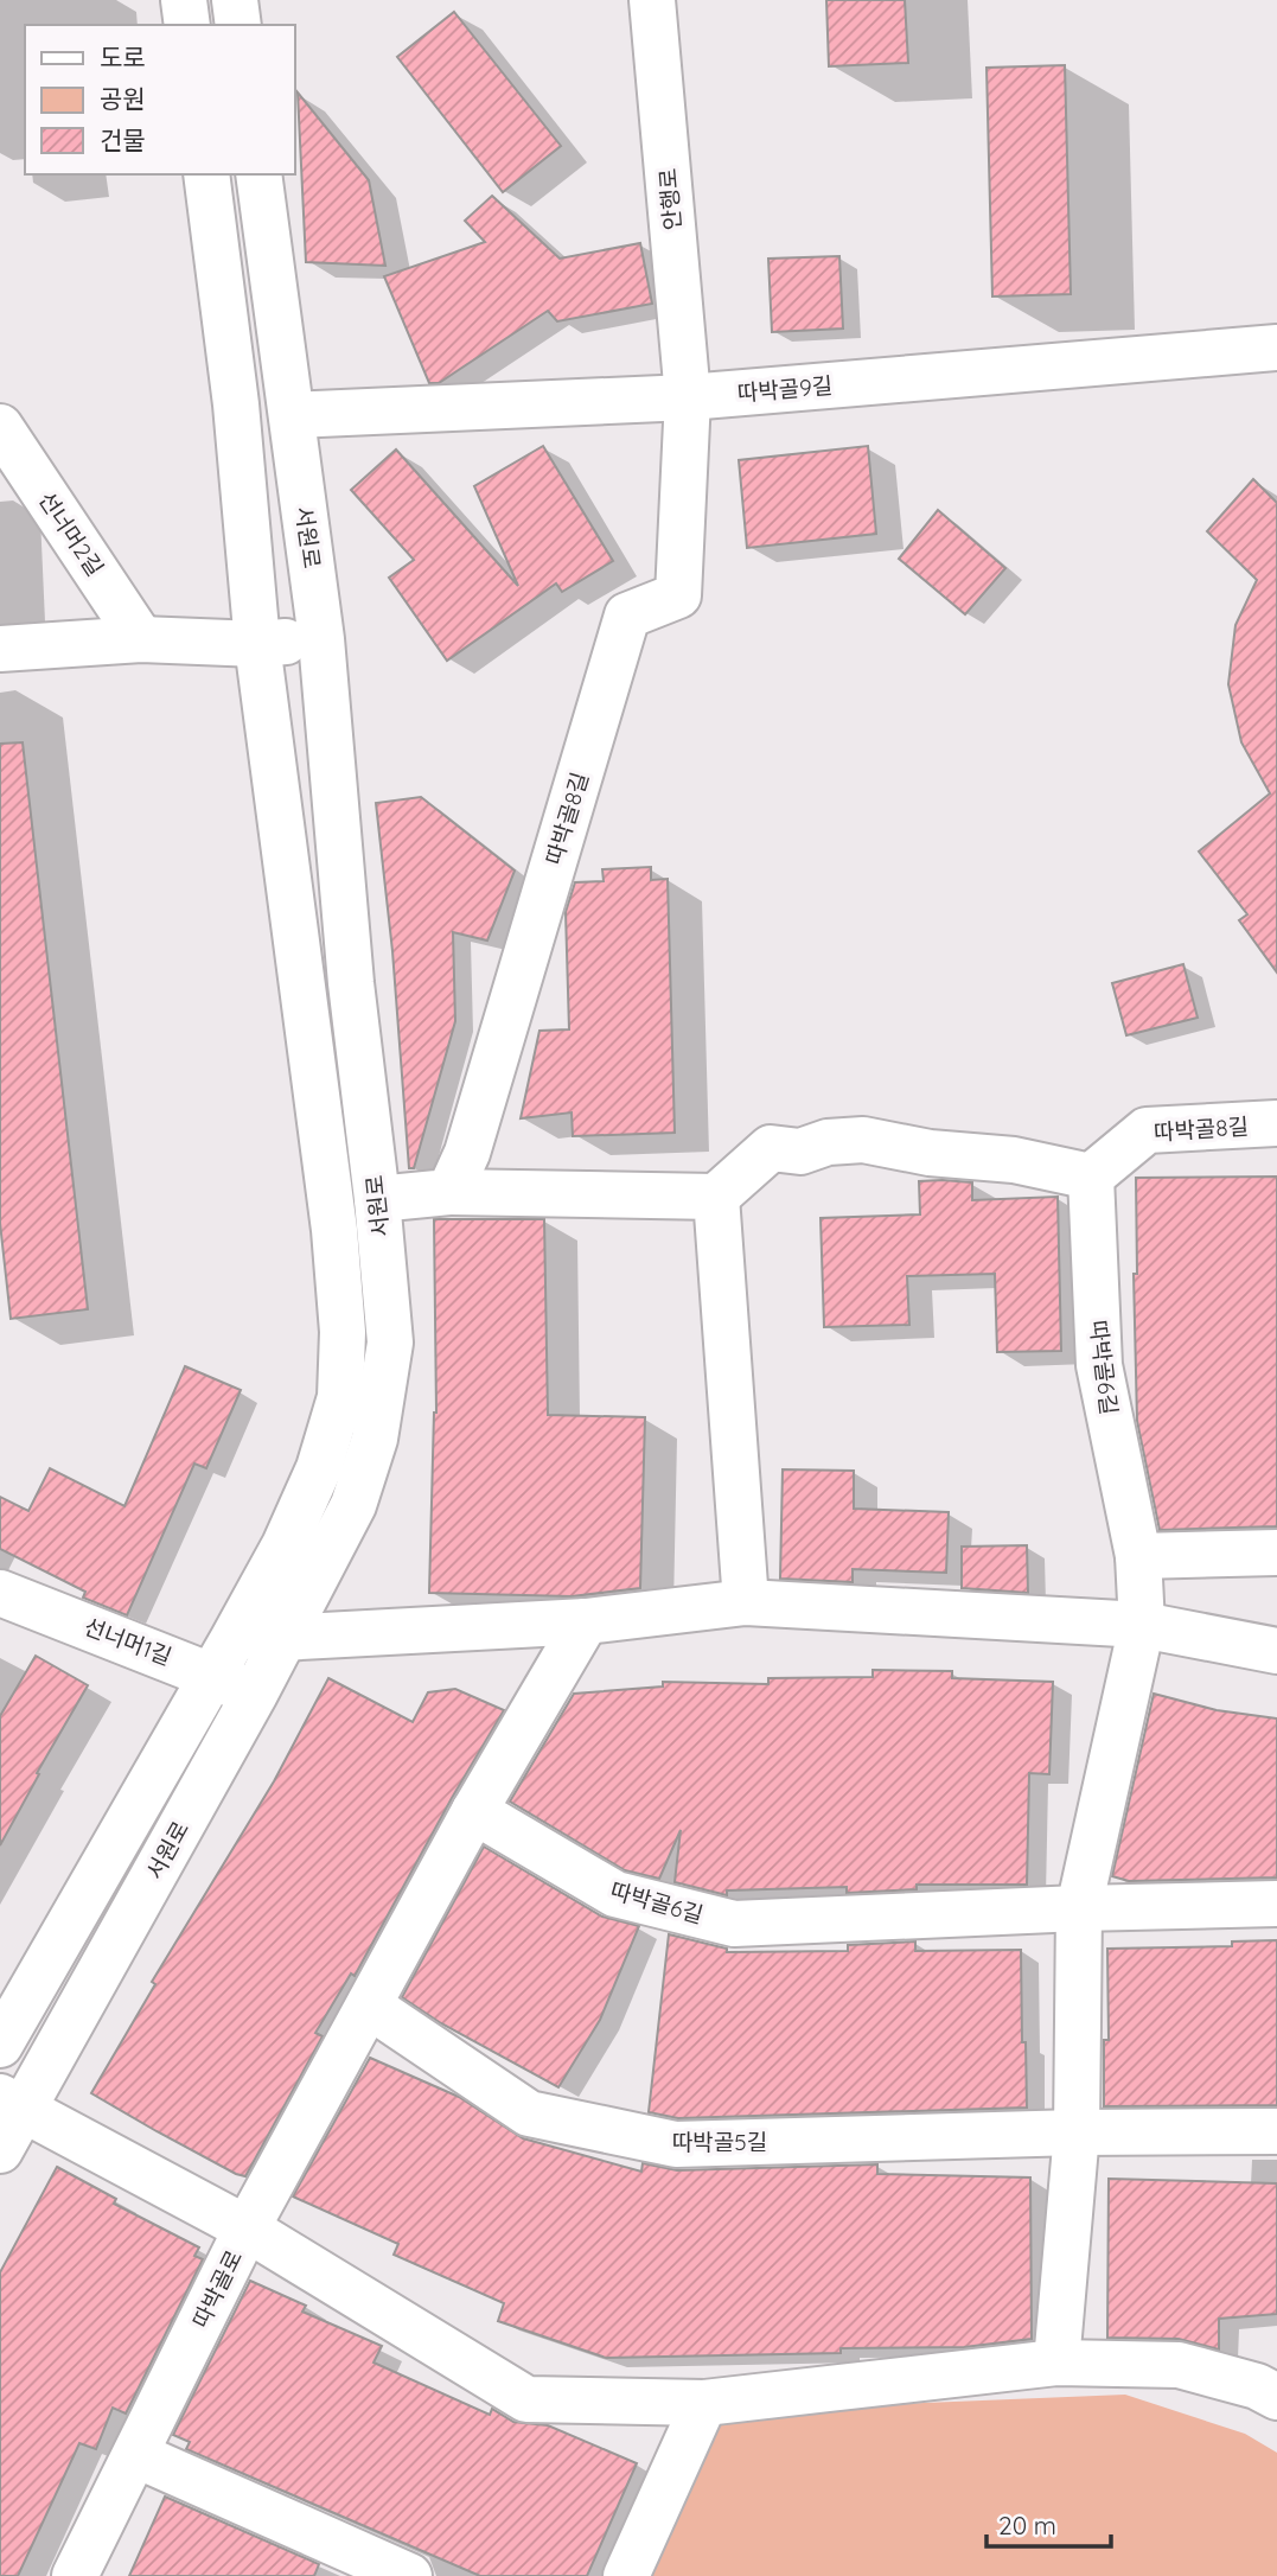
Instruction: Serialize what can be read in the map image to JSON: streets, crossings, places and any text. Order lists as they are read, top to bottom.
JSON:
{
  "streets": {
    "street": [
      "안행로",
      "따박골9길",
      "선너머2길",
      "서원로",
      "따박골8길",
      "따박골6길",
      "선너머1길",
      "따박골5길",
      "따박골로"
    ]
  },
  "crossings": [
    ["안행로", "따박골9길"],
    ["안행로", "따박골8길"],
    ["따박골9길", "서원로"],
    ["따박골9길", "따박골8길"],
    ["서원로", "선너머1길"],
    ["따박골8길", "따박골6길"],
    ["따박골6길", "따박골5길"],
    ["따박골5길", "따박골로"]
  ],
  "legend": ["도로", "공원", "건물"],
  "scale_bar": "20 m"
}
